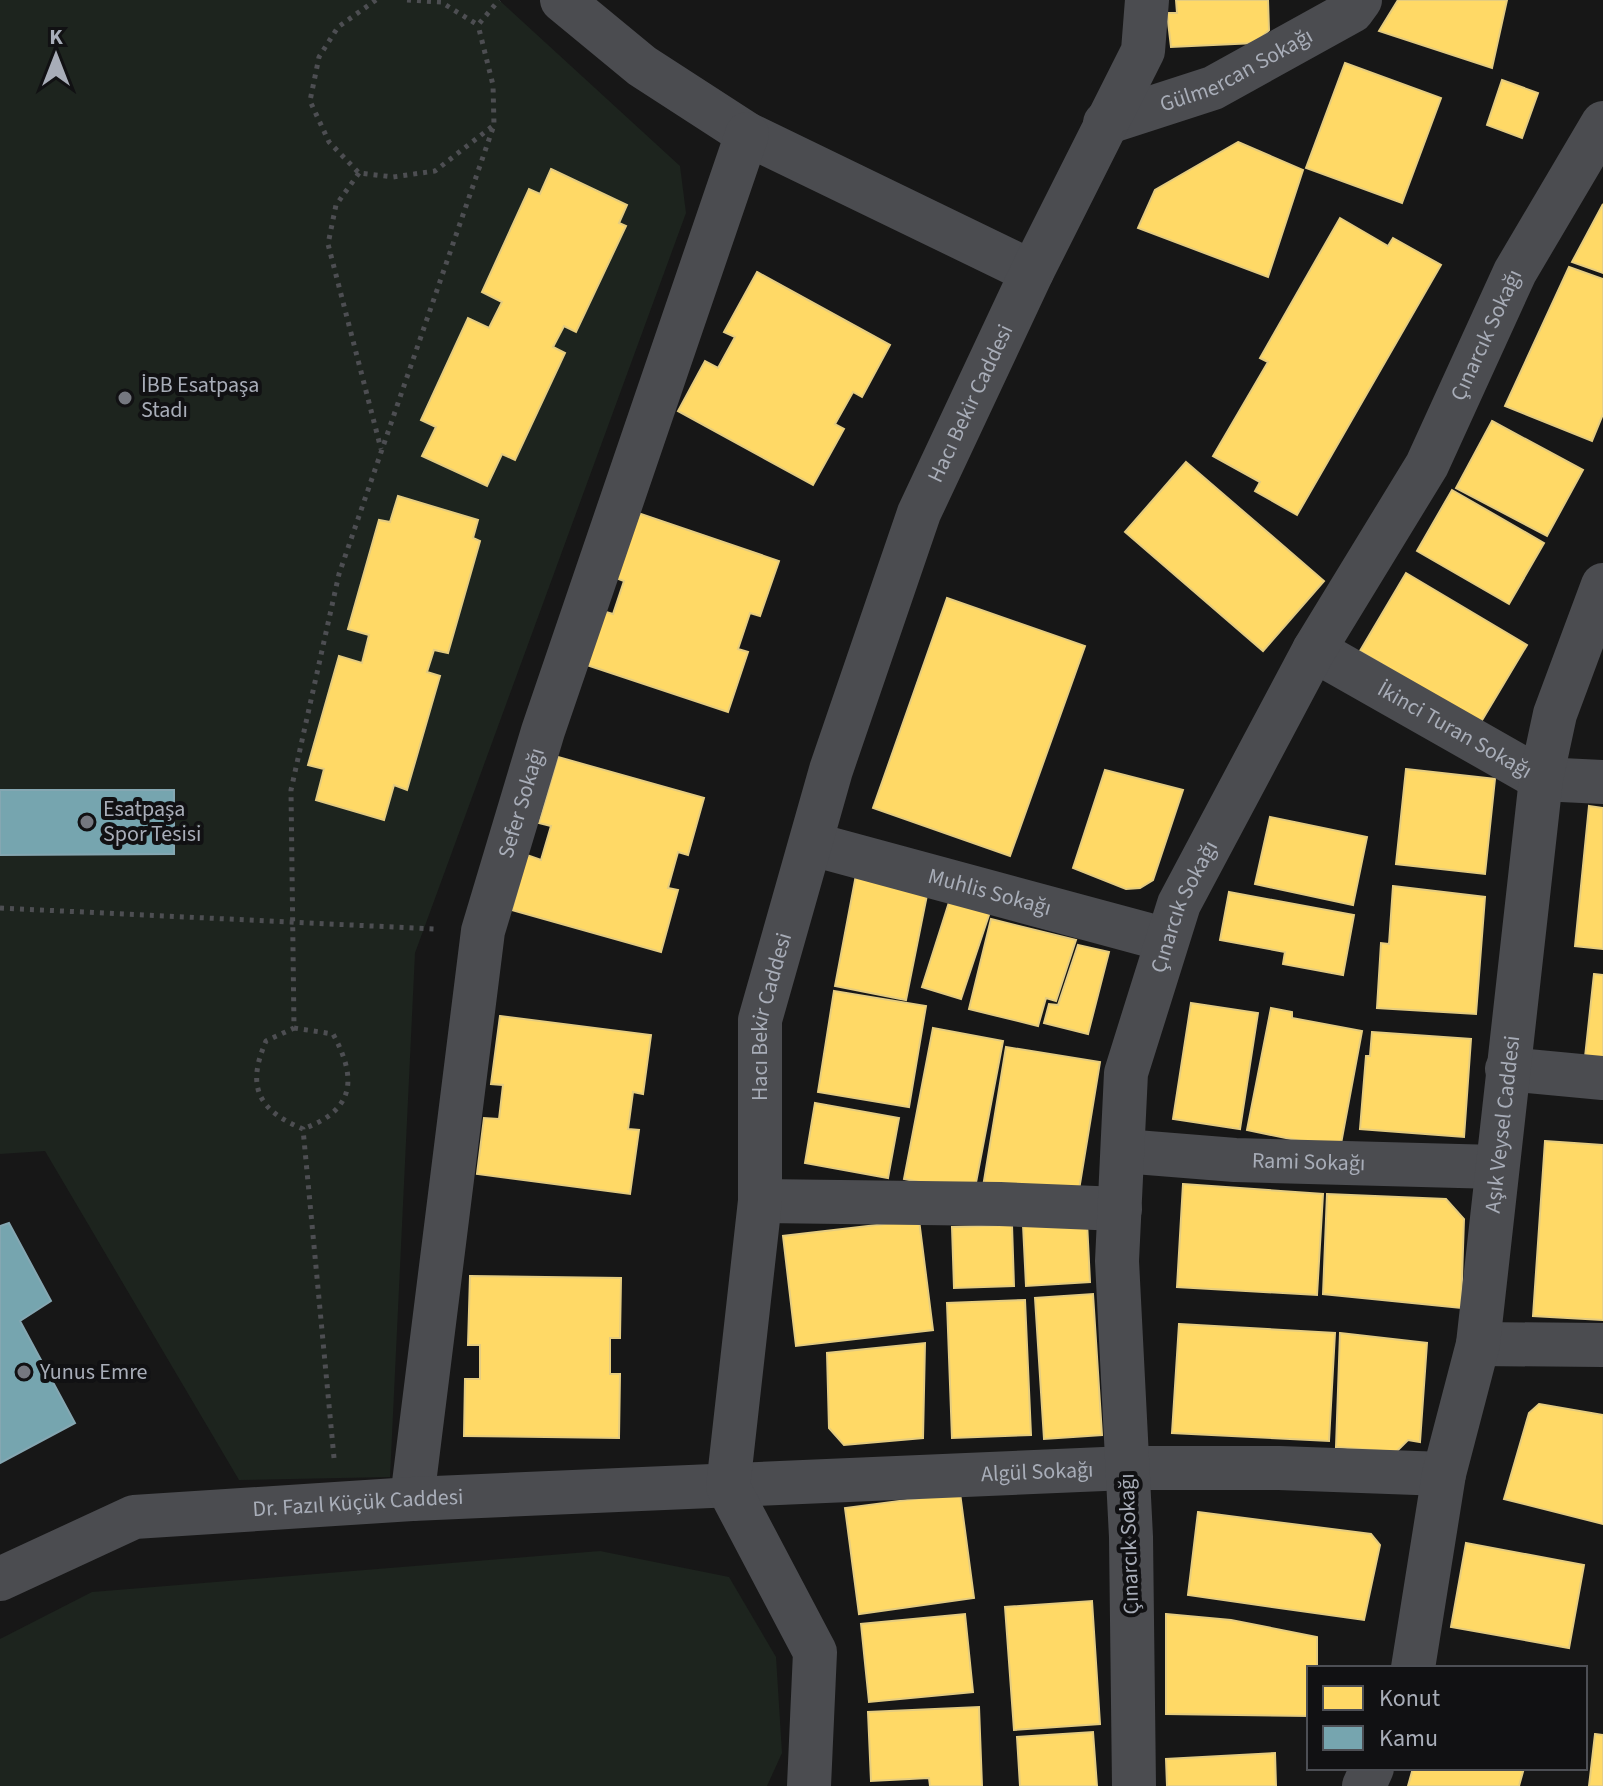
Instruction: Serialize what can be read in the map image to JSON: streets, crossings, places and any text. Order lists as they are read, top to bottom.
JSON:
{
  "streets": {
    "street": [
      "Gülmercan Sokağı",
      "Çınarcık Sokağı",
      "Hacı Bekir Caddesi",
      "İkinci Turan Sokağı",
      "Sefer Sokağı",
      "Muhlis Sokağı",
      "Aşık Veysel Caddesi",
      "Rami Sokağı",
      "Algül Sokağı",
      "Dr. Fazıl Küçük Caddesi"
    ]
  },
  "crossings": [
    ["Gülmercan Sokağı", "Hacı Bekir Caddesi"],
    ["Çınarcık Sokağı", "İkinci Turan Sokağı"],
    ["Çınarcık Sokağı", "Muhlis Sokağı"],
    ["Çınarcık Sokağı", "Rami Sokağı"],
    ["Çınarcık Sokağı", "Algül Sokağı"],
    ["Hacı Bekir Caddesi", "Muhlis Sokağı"],
    ["Hacı Bekir Caddesi", "Algül Sokağı"],
    ["Hacı Bekir Caddesi", "Dr. Fazıl Küçük Caddesi"],
    ["İkinci Turan Sokağı", "Aşık Veysel Caddesi"],
    ["Sefer Sokağı", "Dr. Fazıl Küçük Caddesi"],
    ["Aşık Veysel Caddesi", "Rami Sokağı"],
    ["Aşık Veysel Caddesi", "Algül Sokağı"],
    ["Algül Sokağı", "Dr. Fazıl Küçük Caddesi"]
  ],
  "places": ["İBB Esatpaşa Stadı", "Esatpaşa Spor Tesisi", "Yunus Emre"],
  "legend": ["Konut", "Kamu"],
  "north": "top"
}
